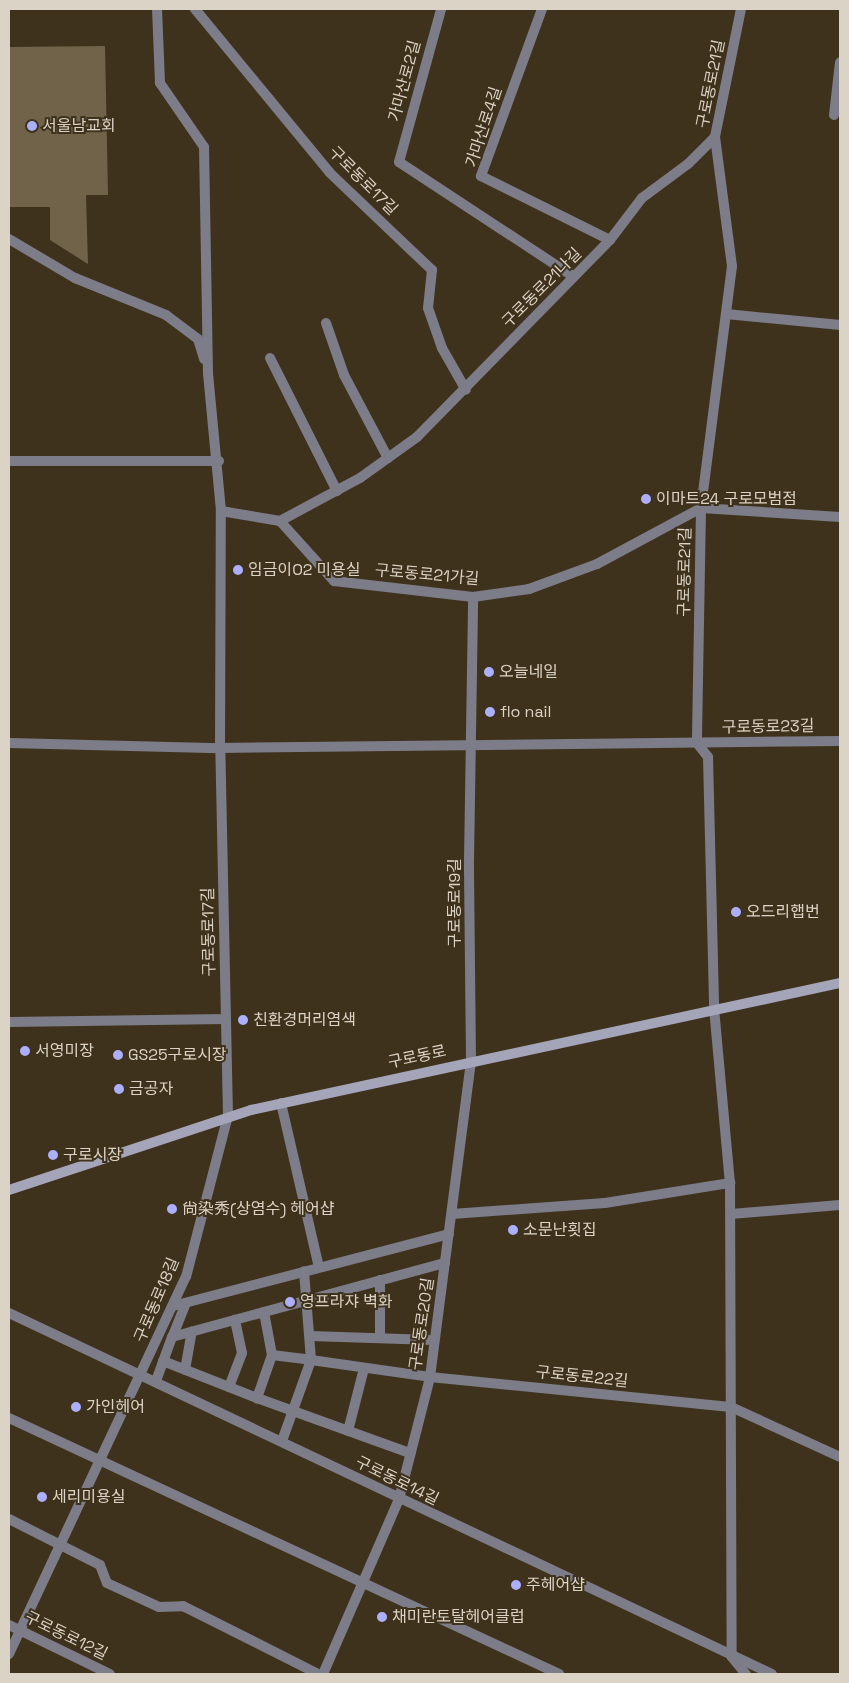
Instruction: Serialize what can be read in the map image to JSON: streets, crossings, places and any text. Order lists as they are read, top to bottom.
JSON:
{
  "streets": {
    "main road": ["구로동로"],
    "street": [
      "가마산로2길",
      "구로동로21길",
      "가마산로4길",
      "구로동로17길",
      "구로동로21나길",
      "구로동로21가길",
      "구로동로23길",
      "구로동로19길",
      "구로동로18길",
      "구로동로20길",
      "구로동로22길",
      "구로동로14길",
      "구로동로12길"
    ]
  },
  "crossings": [
    ["가마산로2길", "구로동로21나길"],
    ["구로동로21길", "구로동로21나길"],
    ["구로동로21길", "구로동로21가길"],
    ["구로동로21길", "구로동로23길"],
    ["구로동로21길", "구로동로"],
    ["가마산로4길", "구로동로21나길"],
    ["구로동로17길", "구로동로21나길"],
    ["구로동로17길", "구로동로"],
    ["구로동로17길", "구로동로18길"],
    ["구로동로21나길", "구로동로21가길"],
    ["구로동로21가길", "구로동로19길"],
    ["구로동로19길", "구로동로"],
    ["구로동로19길", "구로동로20길"],
    ["구로동로", "구로동로18길"],
    ["구로동로", "구로동로20길"],
    ["구로동로18길", "구로동로14길"],
    ["구로동로18길", "구로동로12길"],
    ["구로동로20길", "구로동로22길"],
    ["구로동로20길", "구로동로14길"]
  ],
  "places": [
    "서울남교회",
    "이마트24 구로모범점",
    "임금이O2 미용실",
    "오늘네일",
    "flo nail",
    "오드리햅번",
    "친환경머리염색",
    "서영미장",
    "GS25구로시장",
    "금공자",
    "구로시장",
    "尙染秀(상염수) 헤어샵",
    "소문난횟집",
    "영프라쟈 벽화",
    "가인헤어",
    "세리미용실",
    "주헤어샵",
    "채미란토탈헤어클럽"
  ]
}
